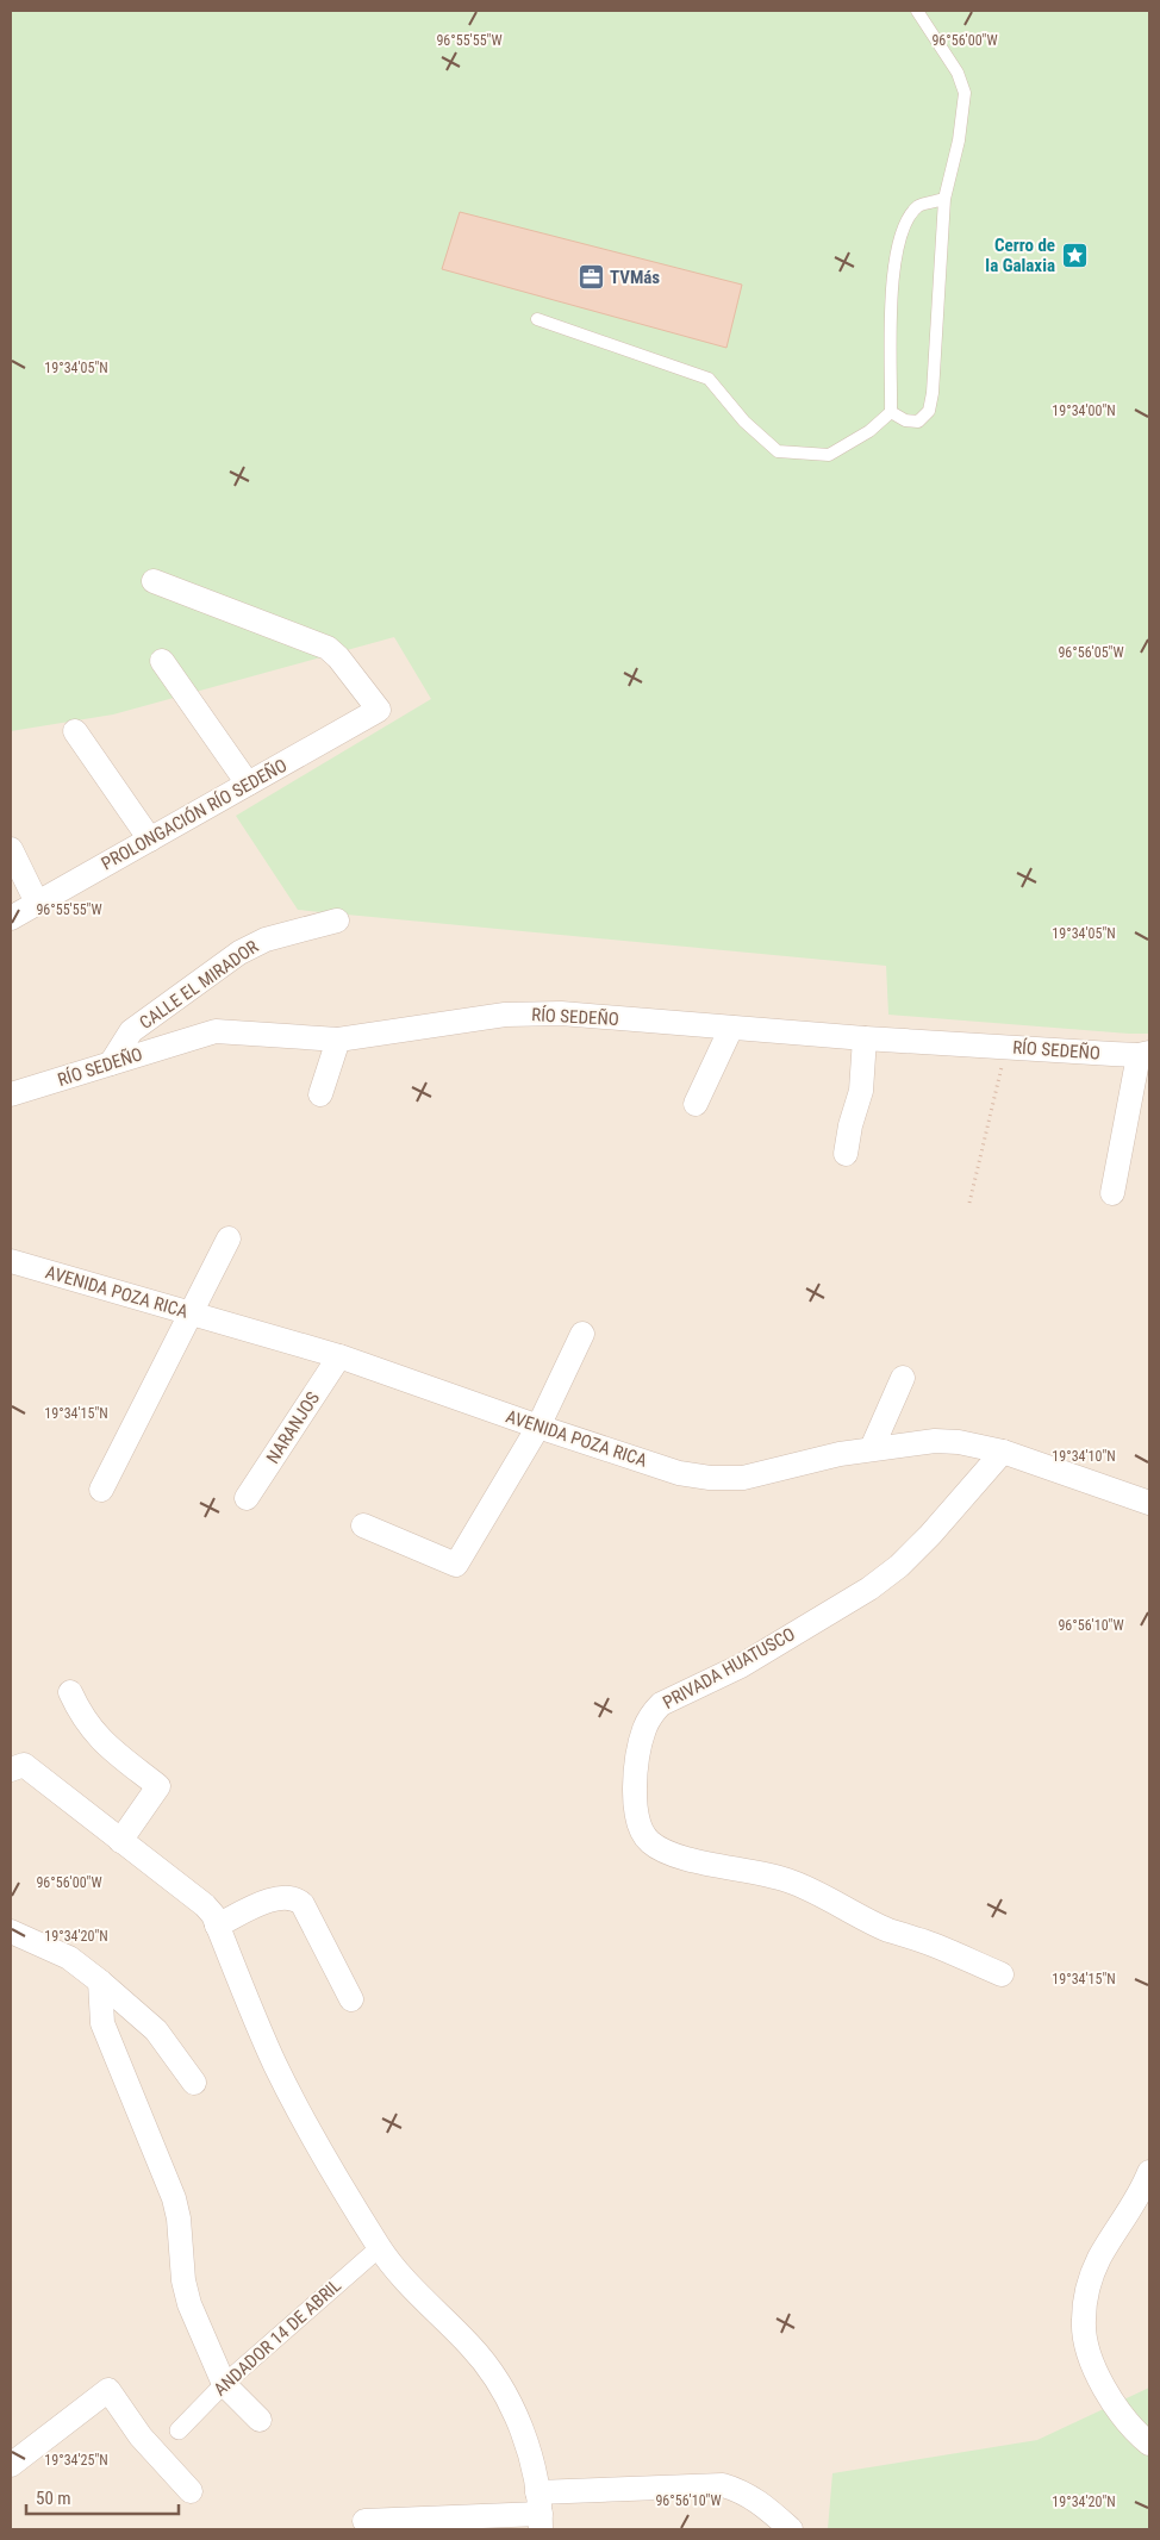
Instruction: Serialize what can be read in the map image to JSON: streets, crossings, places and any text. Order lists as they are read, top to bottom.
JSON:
{
  "streets": {
    "street": [
      "PROLONGACIÓN RÍO SEDEÑO",
      "CALLE EL MIRADOR",
      "RÍO SEDEÑO",
      "AVENIDA POZA RICA",
      "NARANJOS",
      "PRIVADA HUATUSCO",
      "ANDADOR 14 DE ABRIL"
    ]
  },
  "crossings": [
    ["CALLE EL MIRADOR", "RÍO SEDEÑO"],
    ["AVENIDA POZA RICA", "NARANJOS"],
    ["AVENIDA POZA RICA", "PRIVADA HUATUSCO"]
  ],
  "places": {
    "place": ["Cerro de la Galaxia"],
    "office": ["TVMás"]
  },
  "scale_bar": "50 m",
  "coordinates": [
    "96°55'55\"W",
    "96°56'00\"W",
    "19°34'05\"N",
    "19°34'00\"N",
    "96°56'05\"W",
    "19°34'15\"N",
    "19°34'10\"N",
    "96°56'10\"W",
    "19°34'20\"N",
    "19°34'25\"N"
  ]
}
